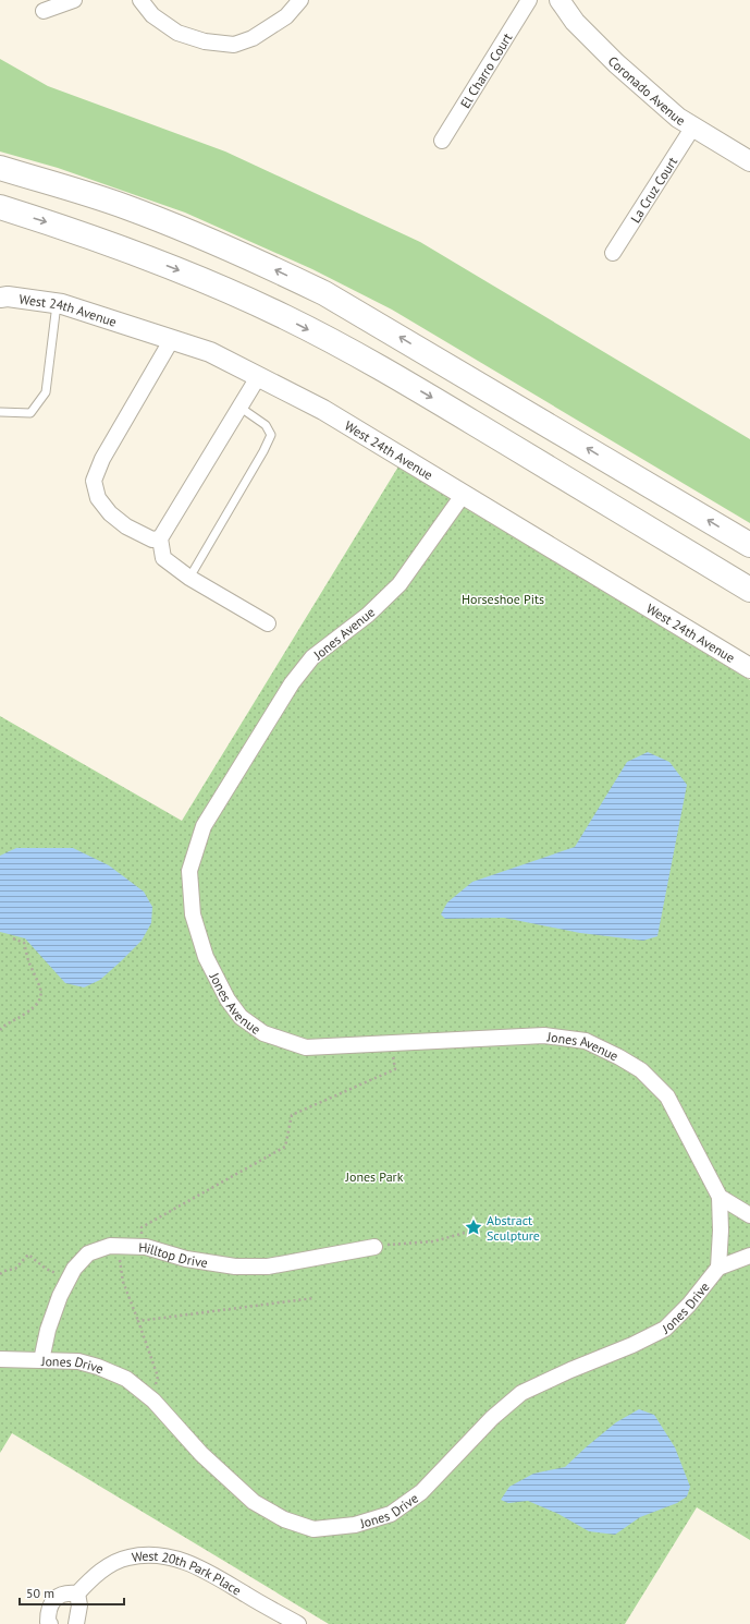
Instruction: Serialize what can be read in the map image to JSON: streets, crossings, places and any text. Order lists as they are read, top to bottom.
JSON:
{
  "streets": {
    "street": [
      "El Charro Court",
      "Coronado Avenue",
      "La Cruz Court",
      "West 24th Avenue",
      "Jones Avenue",
      "Hilltop Drive",
      "Jones Drive",
      "West 20th Park Place"
    ]
  },
  "crossings": [
    ["Coronado Avenue", "La Cruz Court"],
    ["West 24th Avenue", "Jones Avenue"],
    ["Hilltop Drive", "Jones Drive"]
  ],
  "parks": ["Horseshoe Pits", "Jones Park"],
  "places": {
    "place": ["Abstract Sculpture"]
  },
  "scale_bar": "50 m"
}
